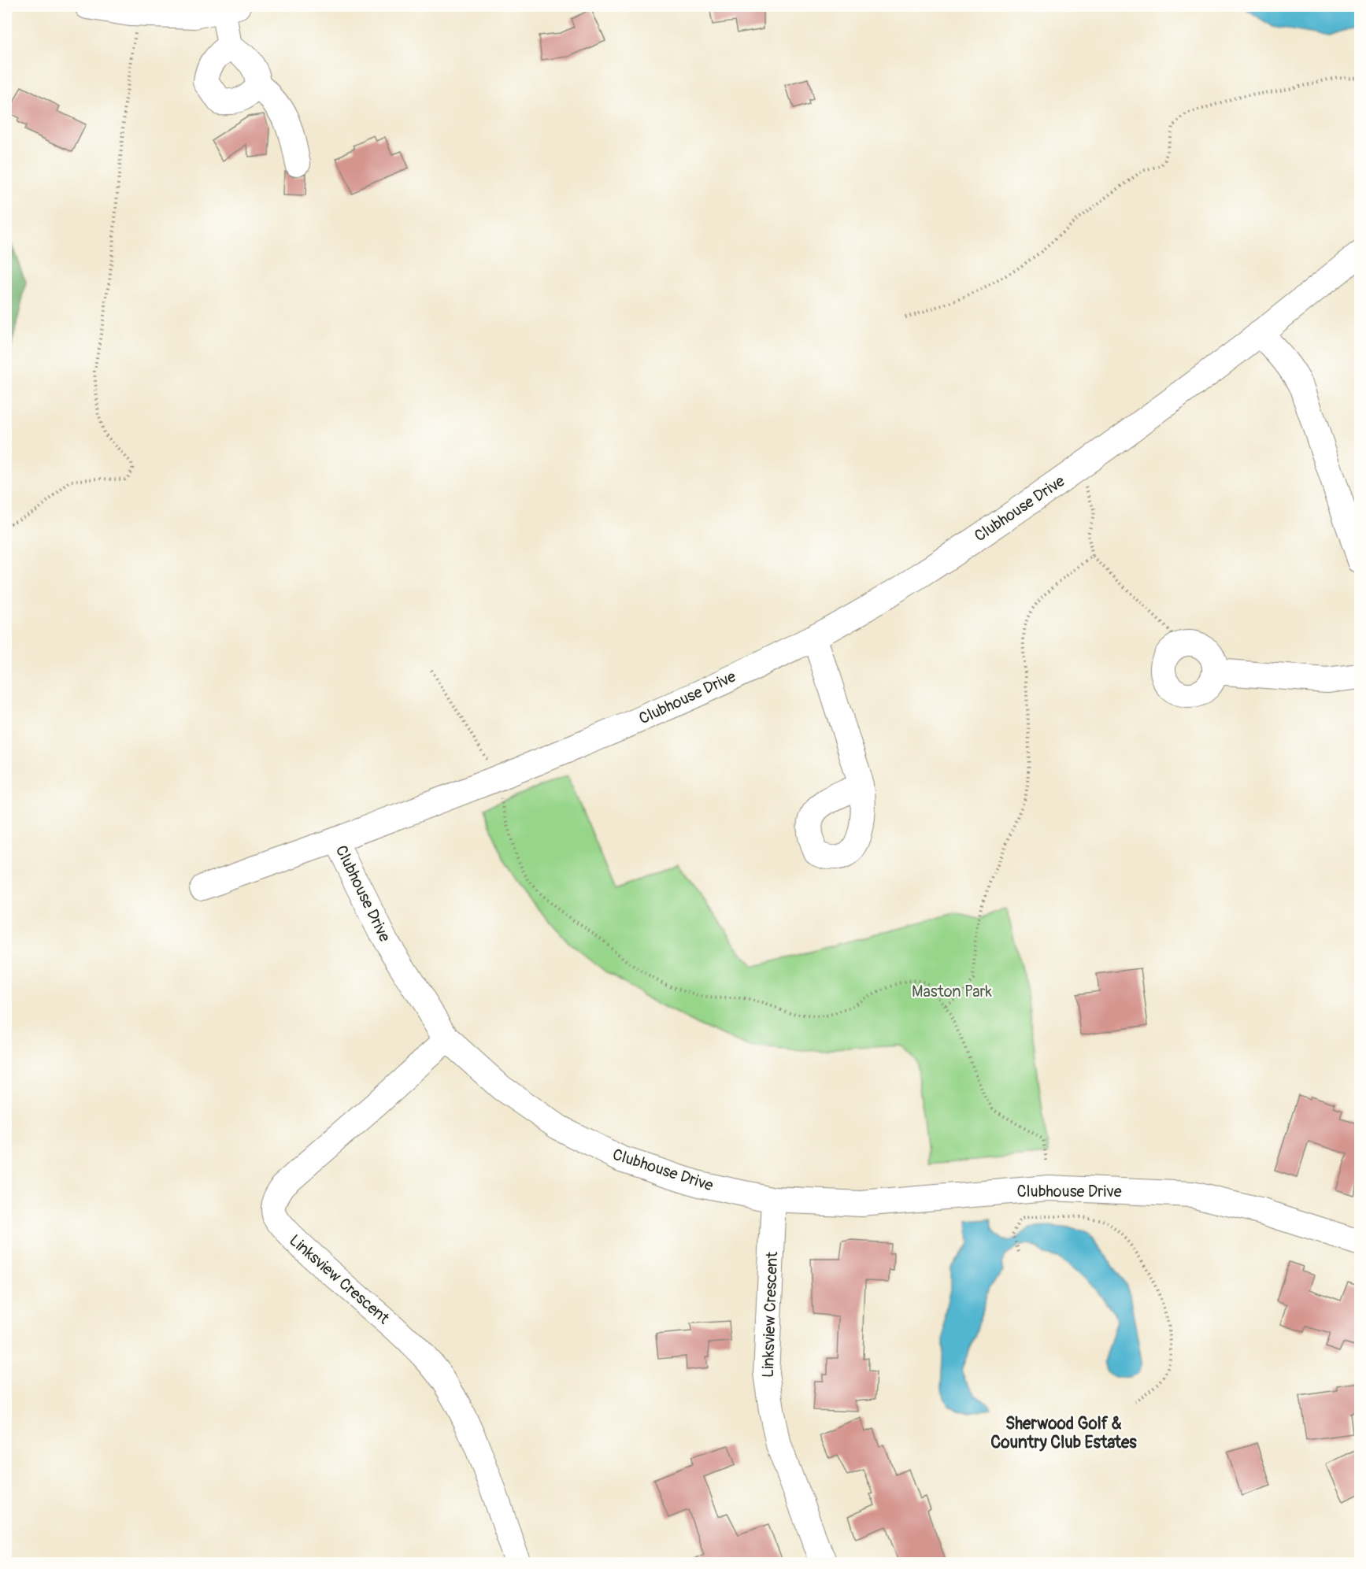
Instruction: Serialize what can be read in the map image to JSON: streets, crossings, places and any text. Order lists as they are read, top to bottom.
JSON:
{
  "streets": {
    "street": ["Clubhouse Drive", "Linksview Crescent"]
  },
  "crossings": [
    ["Clubhouse Drive", "Linksview Crescent"]
  ],
  "districts": ["Sherwood Golf & Country Club Estates"],
  "parks": ["Maston Park"]
}
